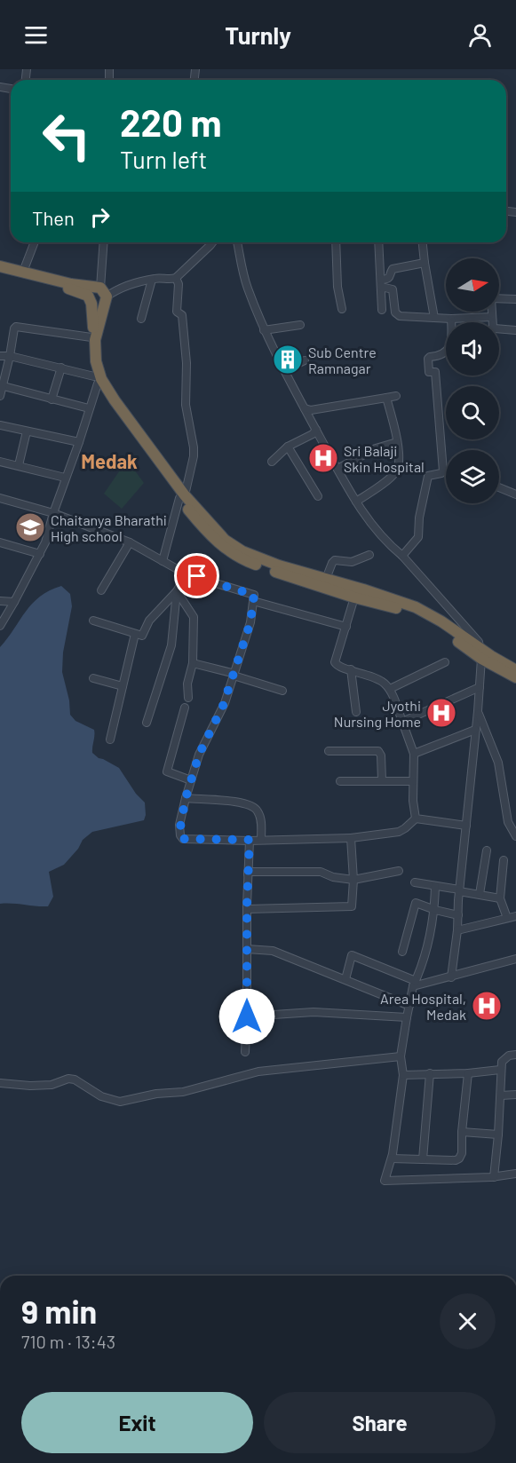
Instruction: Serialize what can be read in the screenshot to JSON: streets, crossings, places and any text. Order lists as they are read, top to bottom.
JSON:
{
  "districts": ["Medak"],
  "places": {
    "building": ["Sub Centre Ramnagar"],
    "hospital": ["Sri Balaji Skin Hospital", "Jyothi Nursing Home", "Area Hospital, Medak"],
    "school or university": ["Chaitanya Bharathi High school"]
  },
  "north": "right",
  "page": {
    "header": "Turnly",
    "turn": ["220 m", "Turn left"],
    "then": "Then",
    "heading": ["9 min", "710 m · 13:43"],
    "buttons": ["Exit", "Share"]
  }
}
